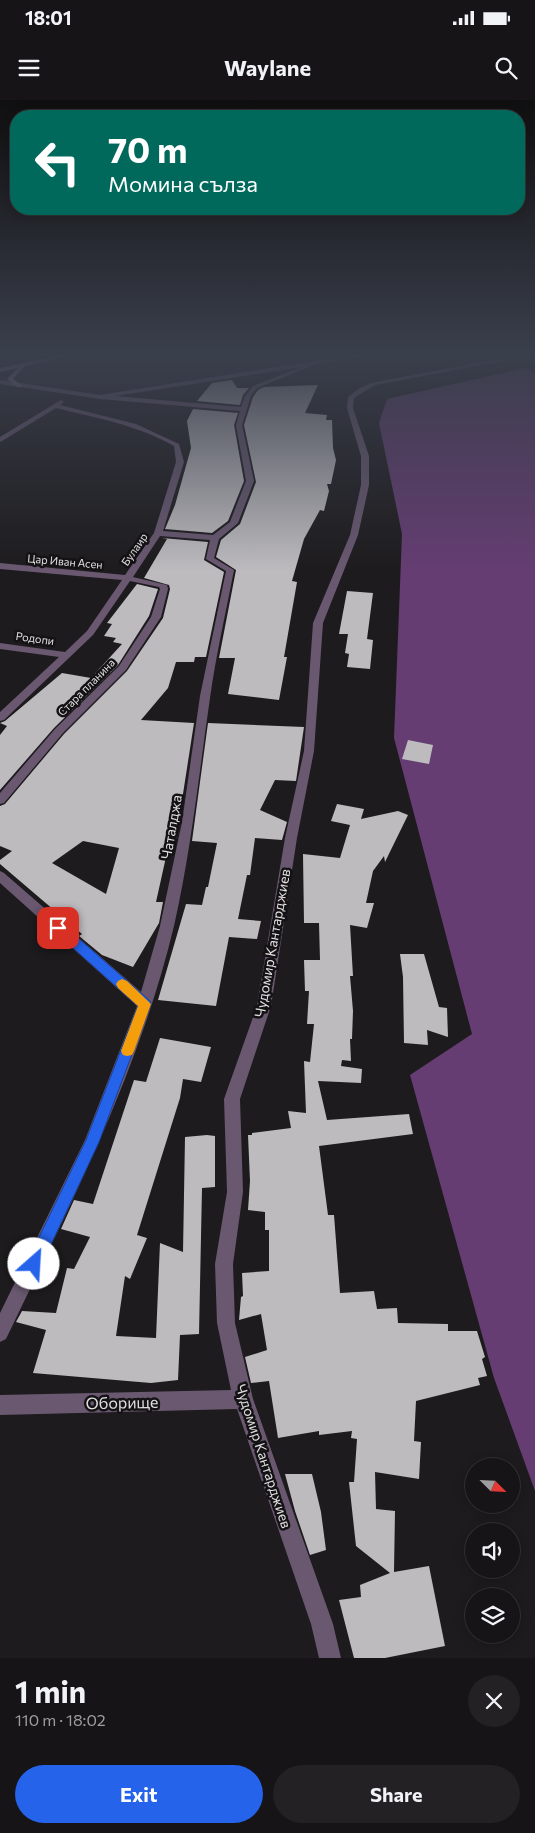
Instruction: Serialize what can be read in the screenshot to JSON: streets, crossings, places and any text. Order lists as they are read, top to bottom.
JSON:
{
  "streets": {
    "street": [
      "Булаир",
      "Цар Иван Асен",
      "Родопи",
      "Стара планина",
      "Чаталджа",
      "Чудомир Кантарджиев",
      "Оборище"
    ]
  },
  "crossings": [
    ["Булаир", "Цар Иван Асен"],
    ["Булаир", "Родопи"],
    ["Булаир", "Стара планина"],
    ["Цар Иван Асен", "Стара планина"],
    ["Чудомир Кантарджиев", "Оборище"]
  ],
  "north": "bottom right",
  "page": {
    "status": "18:01",
    "header": "Waylane",
    "turn": ["70 m", "Момина сълза"],
    "heading": ["1 min", "110 m · 18:02"],
    "buttons": ["Exit", "Share"]
  }
}
